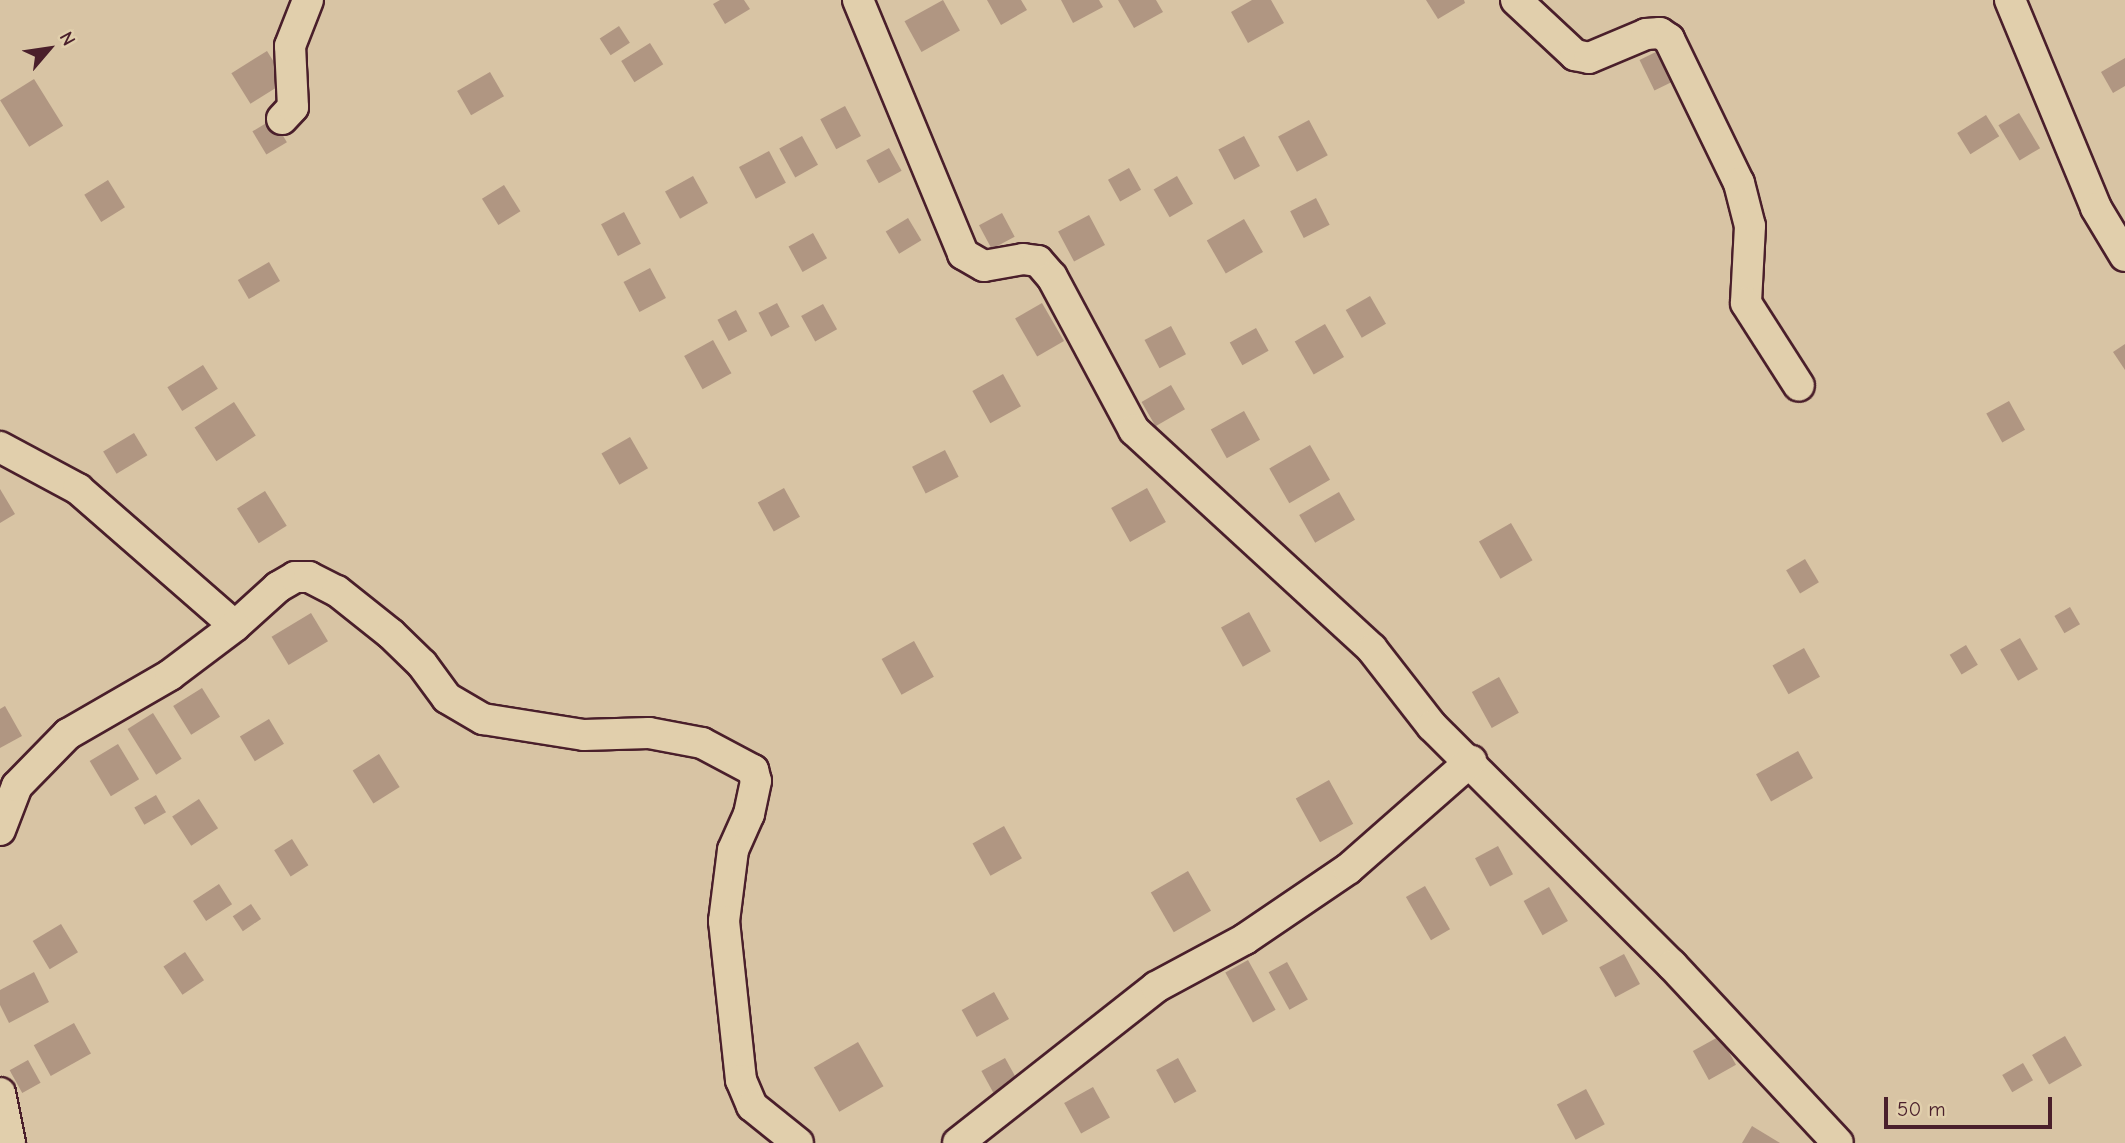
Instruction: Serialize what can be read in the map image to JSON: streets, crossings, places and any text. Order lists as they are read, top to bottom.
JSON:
{
  "scale_bar": "50 m",
  "north": "top right"
}
